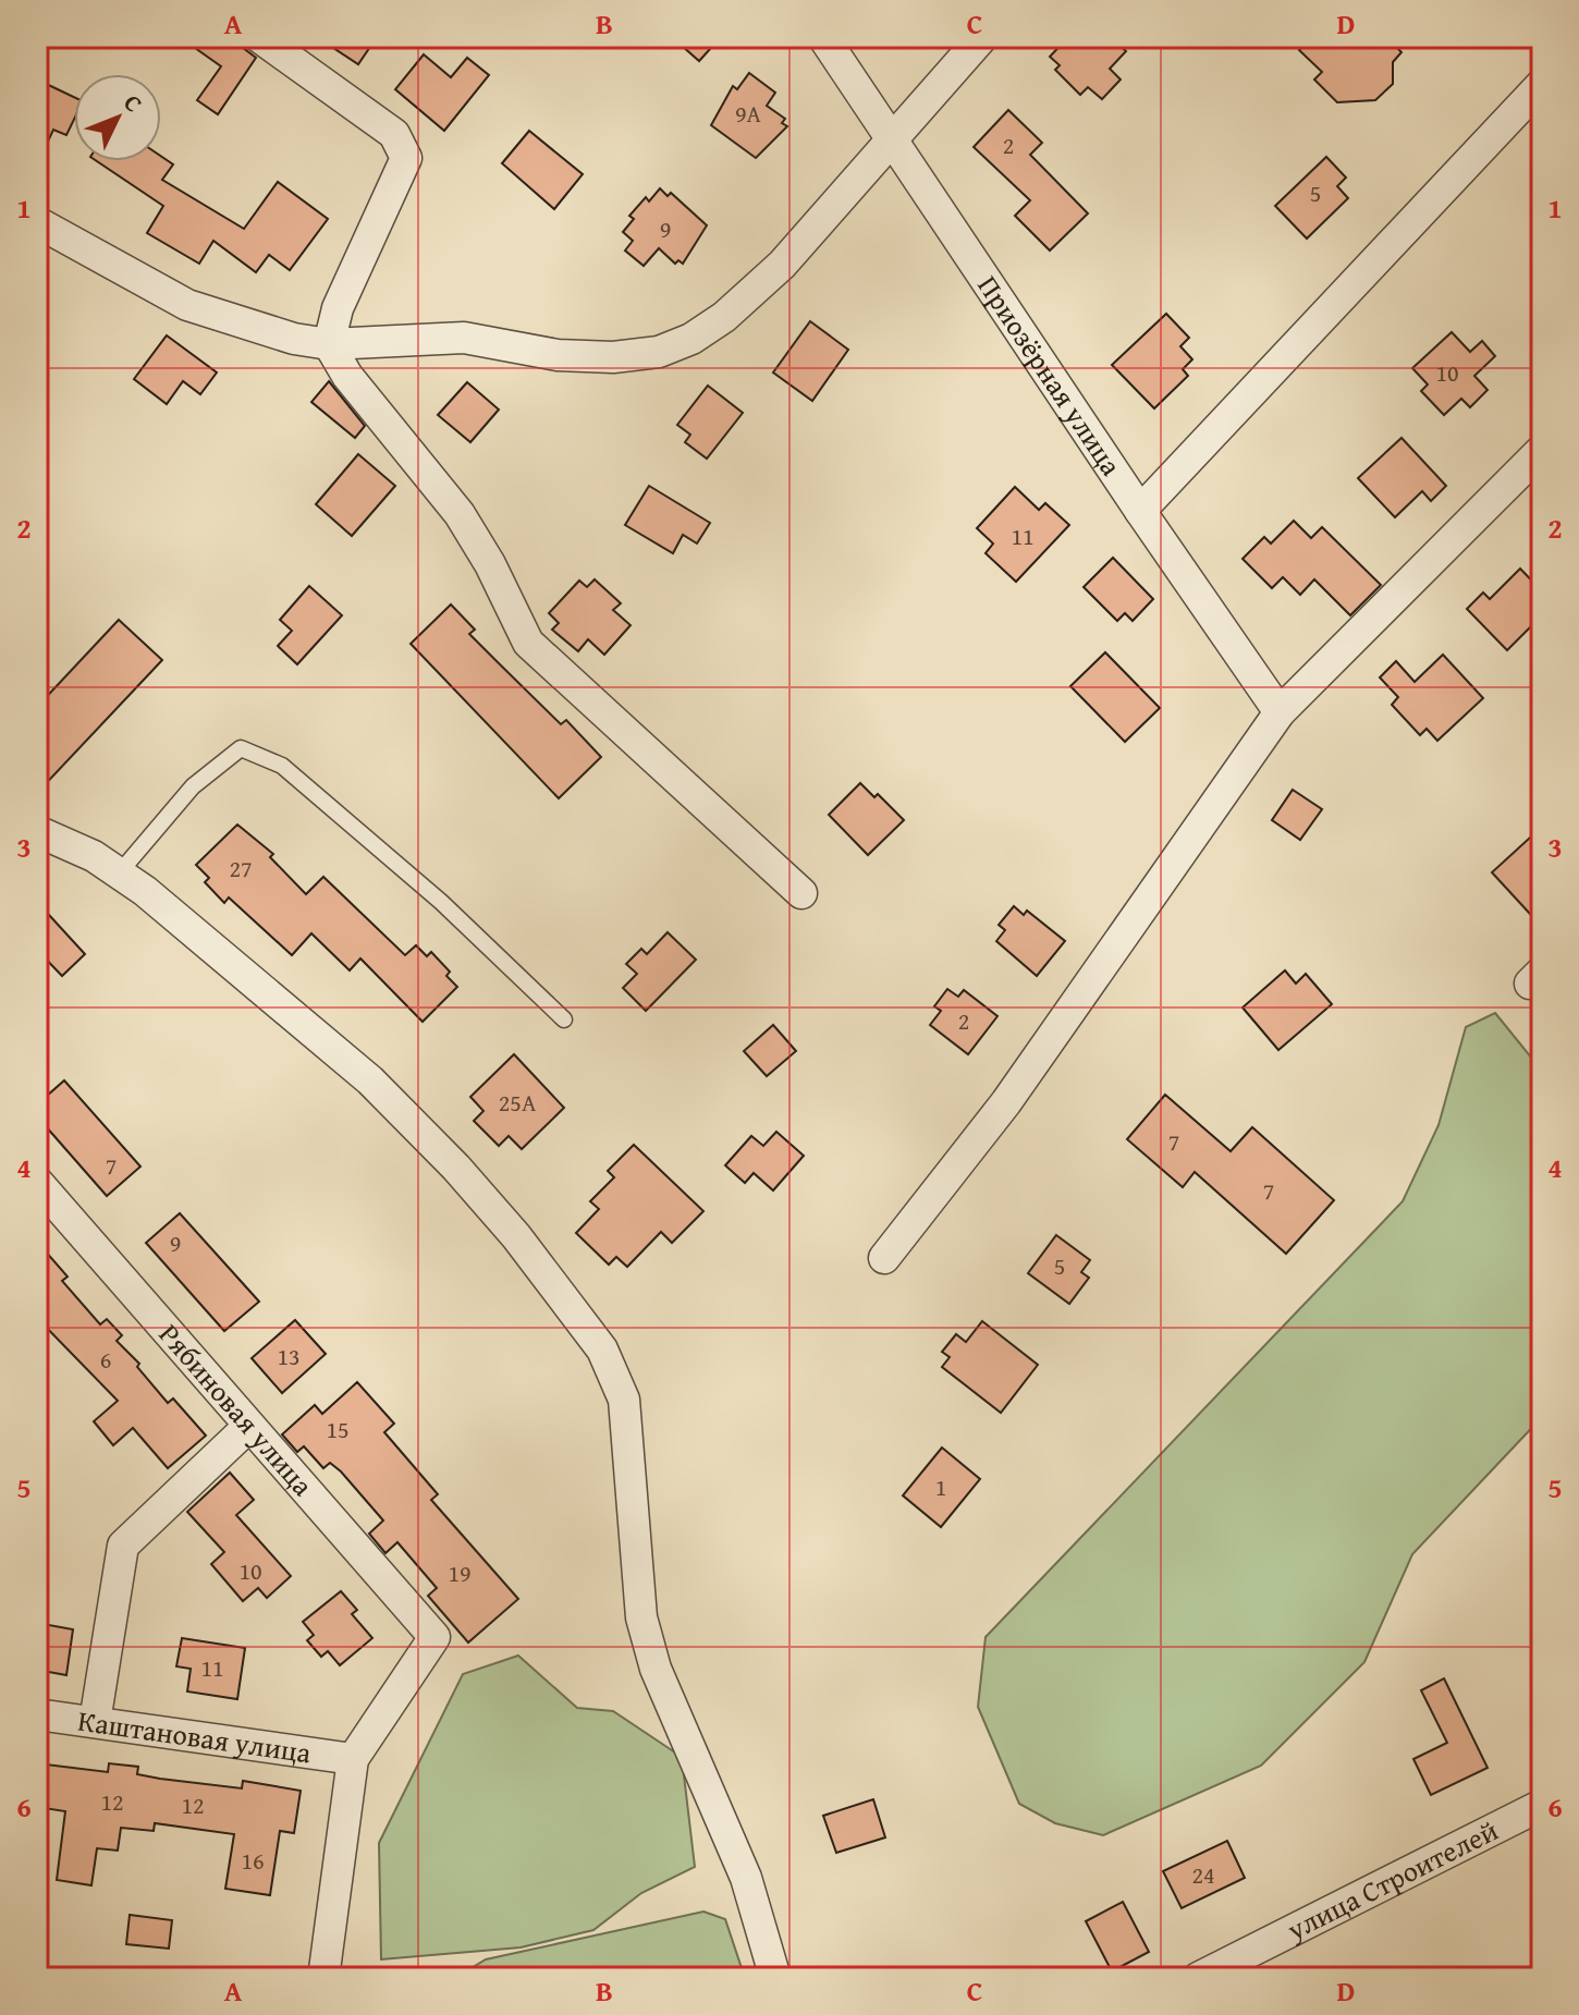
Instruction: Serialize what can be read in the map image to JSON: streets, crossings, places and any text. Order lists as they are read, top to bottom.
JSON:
{
  "streets": {
    "street": [
      "Приозёрная улица",
      "Рябиновая улица",
      "Каштановая улица",
      "улица Строителей"
    ]
  },
  "crossings": [
    ["Рябиновая улица", "Каштановая улица"]
  ],
  "house_numbers": [
    "9А",
    "2",
    "5",
    "9",
    "10",
    "11",
    "27",
    "2",
    "25А",
    "7",
    "7",
    "7",
    "9",
    "5",
    "13",
    "6",
    "15",
    "1",
    "10",
    "19",
    "11",
    "12",
    "12",
    "16",
    "24"
  ],
  "north": "top right",
  "grid": {
    "columns": [
      "A",
      "B",
      "C",
      "D"
    ],
    "rows": [
      "1",
      "2",
      "3",
      "4",
      "5",
      "6"
    ]
  }
}
